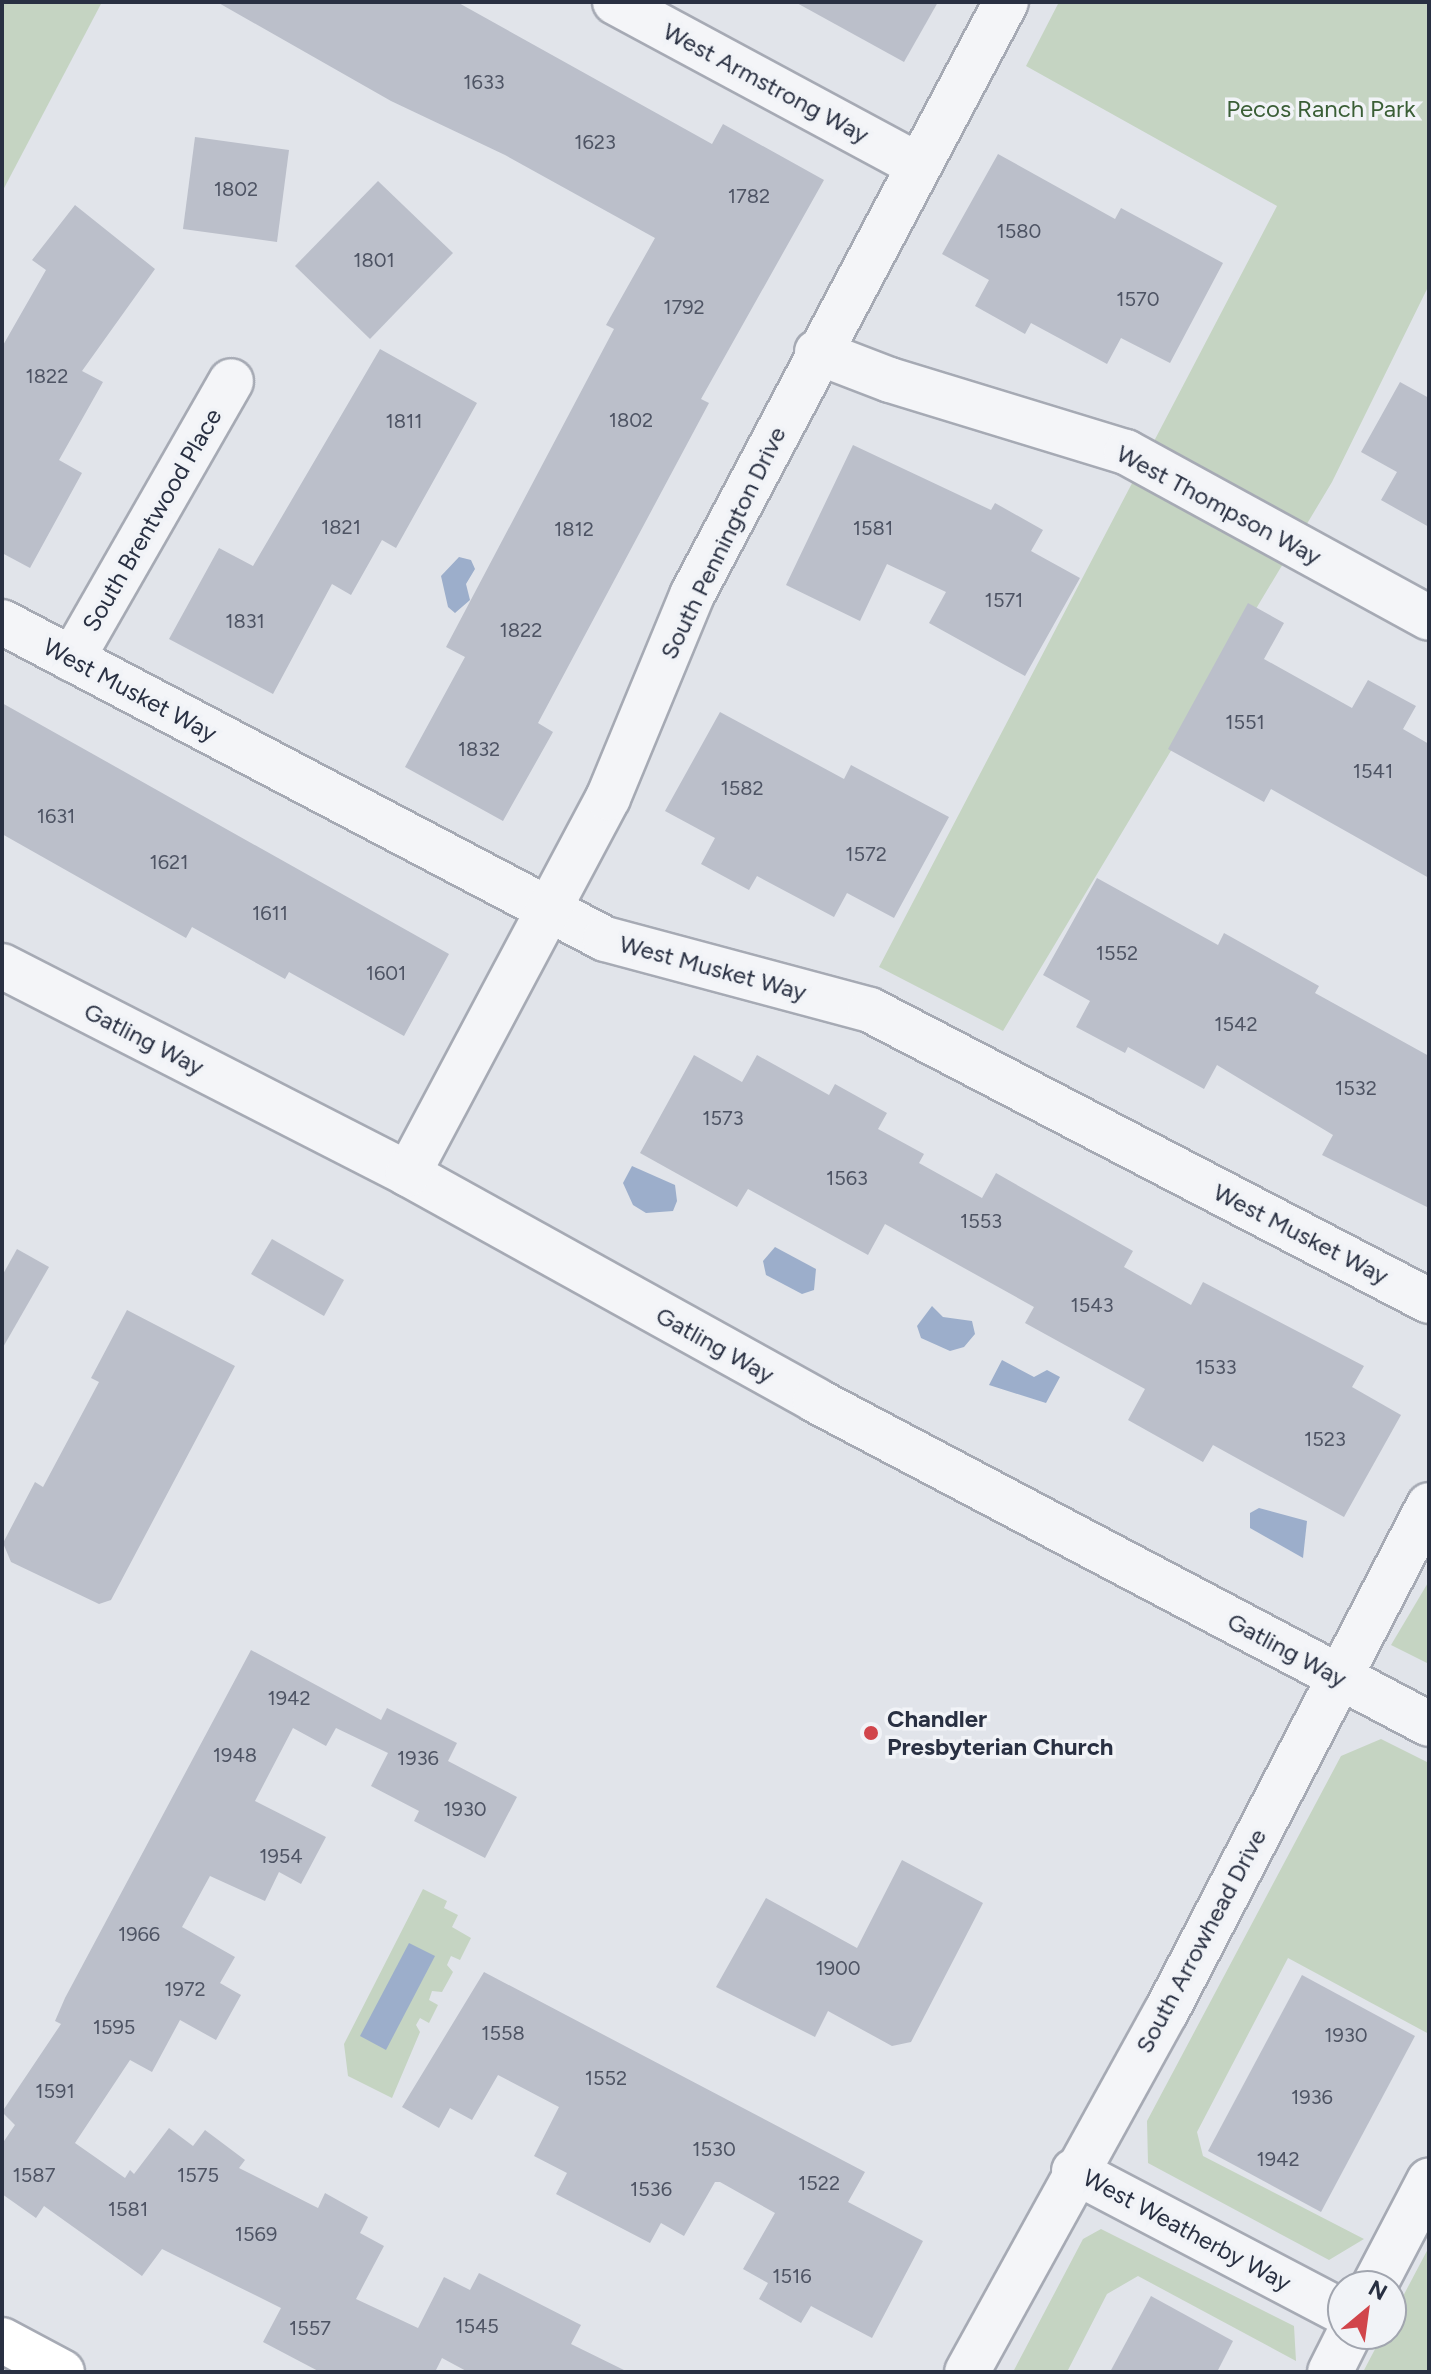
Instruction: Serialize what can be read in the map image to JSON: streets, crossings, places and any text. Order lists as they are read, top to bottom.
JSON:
{
  "streets": {
    "street": [
      "West Armstrong Way",
      "West Thompson Way",
      "South Brentwood Place",
      "South Pennington Drive",
      "West Musket Way",
      "Gatling Way",
      "South Arrowhead Drive",
      "West Weatherby Way"
    ]
  },
  "crossings": [
    ["West Armstrong Way", "South Pennington Drive"],
    ["West Thompson Way", "South Pennington Drive"],
    ["South Brentwood Place", "West Musket Way"],
    ["South Pennington Drive", "West Musket Way"],
    ["South Pennington Drive", "Gatling Way"],
    ["Gatling Way", "South Arrowhead Drive"],
    ["South Arrowhead Drive", "West Weatherby Way"]
  ],
  "parks": ["Pecos Ranch Park"],
  "places": ["Chandler Presbyterian Church"],
  "house_numbers": [
    "1633",
    "1623",
    "1802",
    "1782",
    "1580",
    "1801",
    "1570",
    "1792",
    "1822",
    "1802",
    "1811",
    "1821",
    "1581",
    "1812",
    "1571",
    "1831",
    "1822",
    "1551",
    "1832",
    "1541",
    "1582",
    "1631",
    "1572",
    "1621",
    "1611",
    "1552",
    "1601",
    "1542",
    "1532",
    "1573",
    "1563",
    "1553",
    "1543",
    "1533",
    "1523",
    "1942",
    "1948",
    "1936",
    "1930",
    "1954",
    "1966",
    "1900",
    "1972",
    "1595",
    "1558",
    "1930",
    "1552",
    "1591",
    "1936",
    "1530",
    "1942",
    "1587",
    "1575",
    "1522",
    "1536",
    "1581",
    "1569",
    "1516",
    "1545",
    "1557"
  ],
  "north": "top right"
}
